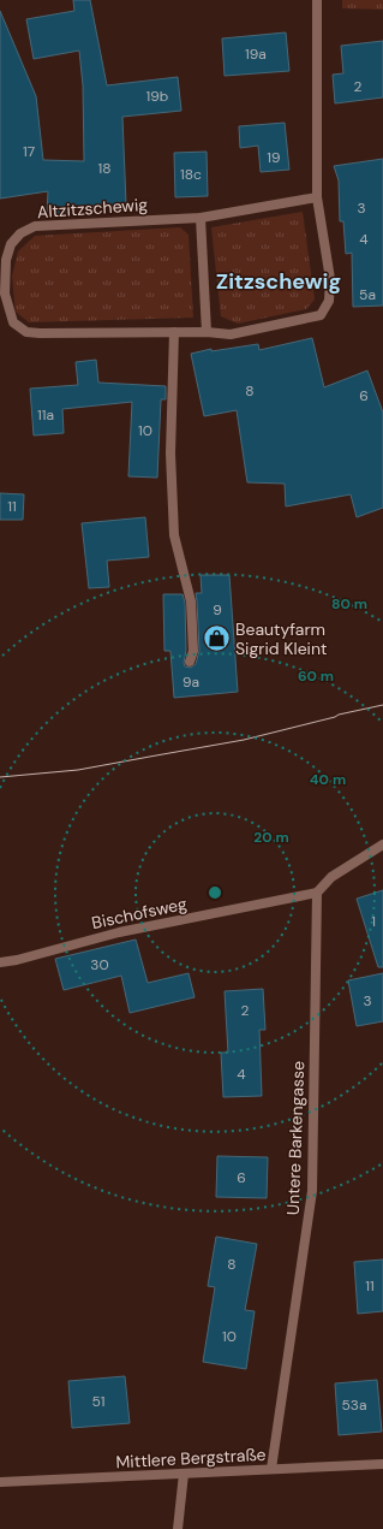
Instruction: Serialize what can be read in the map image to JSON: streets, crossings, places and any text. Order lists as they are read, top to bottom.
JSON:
{
  "streets": {
    "street": [
      "Altzitzschewig",
      "Bischofsweg",
      "Untere Barkengasse",
      "Mittlere Bergstraße"
    ]
  },
  "crossings": [
    ["Bischofsweg", "Untere Barkengasse"],
    ["Untere Barkengasse", "Mittlere Bergstraße"]
  ],
  "districts": ["Zitzschewig"],
  "places": {
    "shop": ["Beautyfarm Sigrid Kleint"]
  },
  "house_numbers": [
    "19a",
    "2",
    "19b",
    "17",
    "19",
    "18",
    "18c",
    "3",
    "4",
    "5a",
    "8",
    "6",
    "11a",
    "10",
    "11",
    "9",
    "9a",
    "1",
    "30",
    "3",
    "2",
    "4",
    "6",
    "8",
    "11",
    "10",
    "51",
    "53a"
  ],
  "rings": [
    "80 m",
    "60 m",
    "40 m",
    "20 m"
  ]
}
